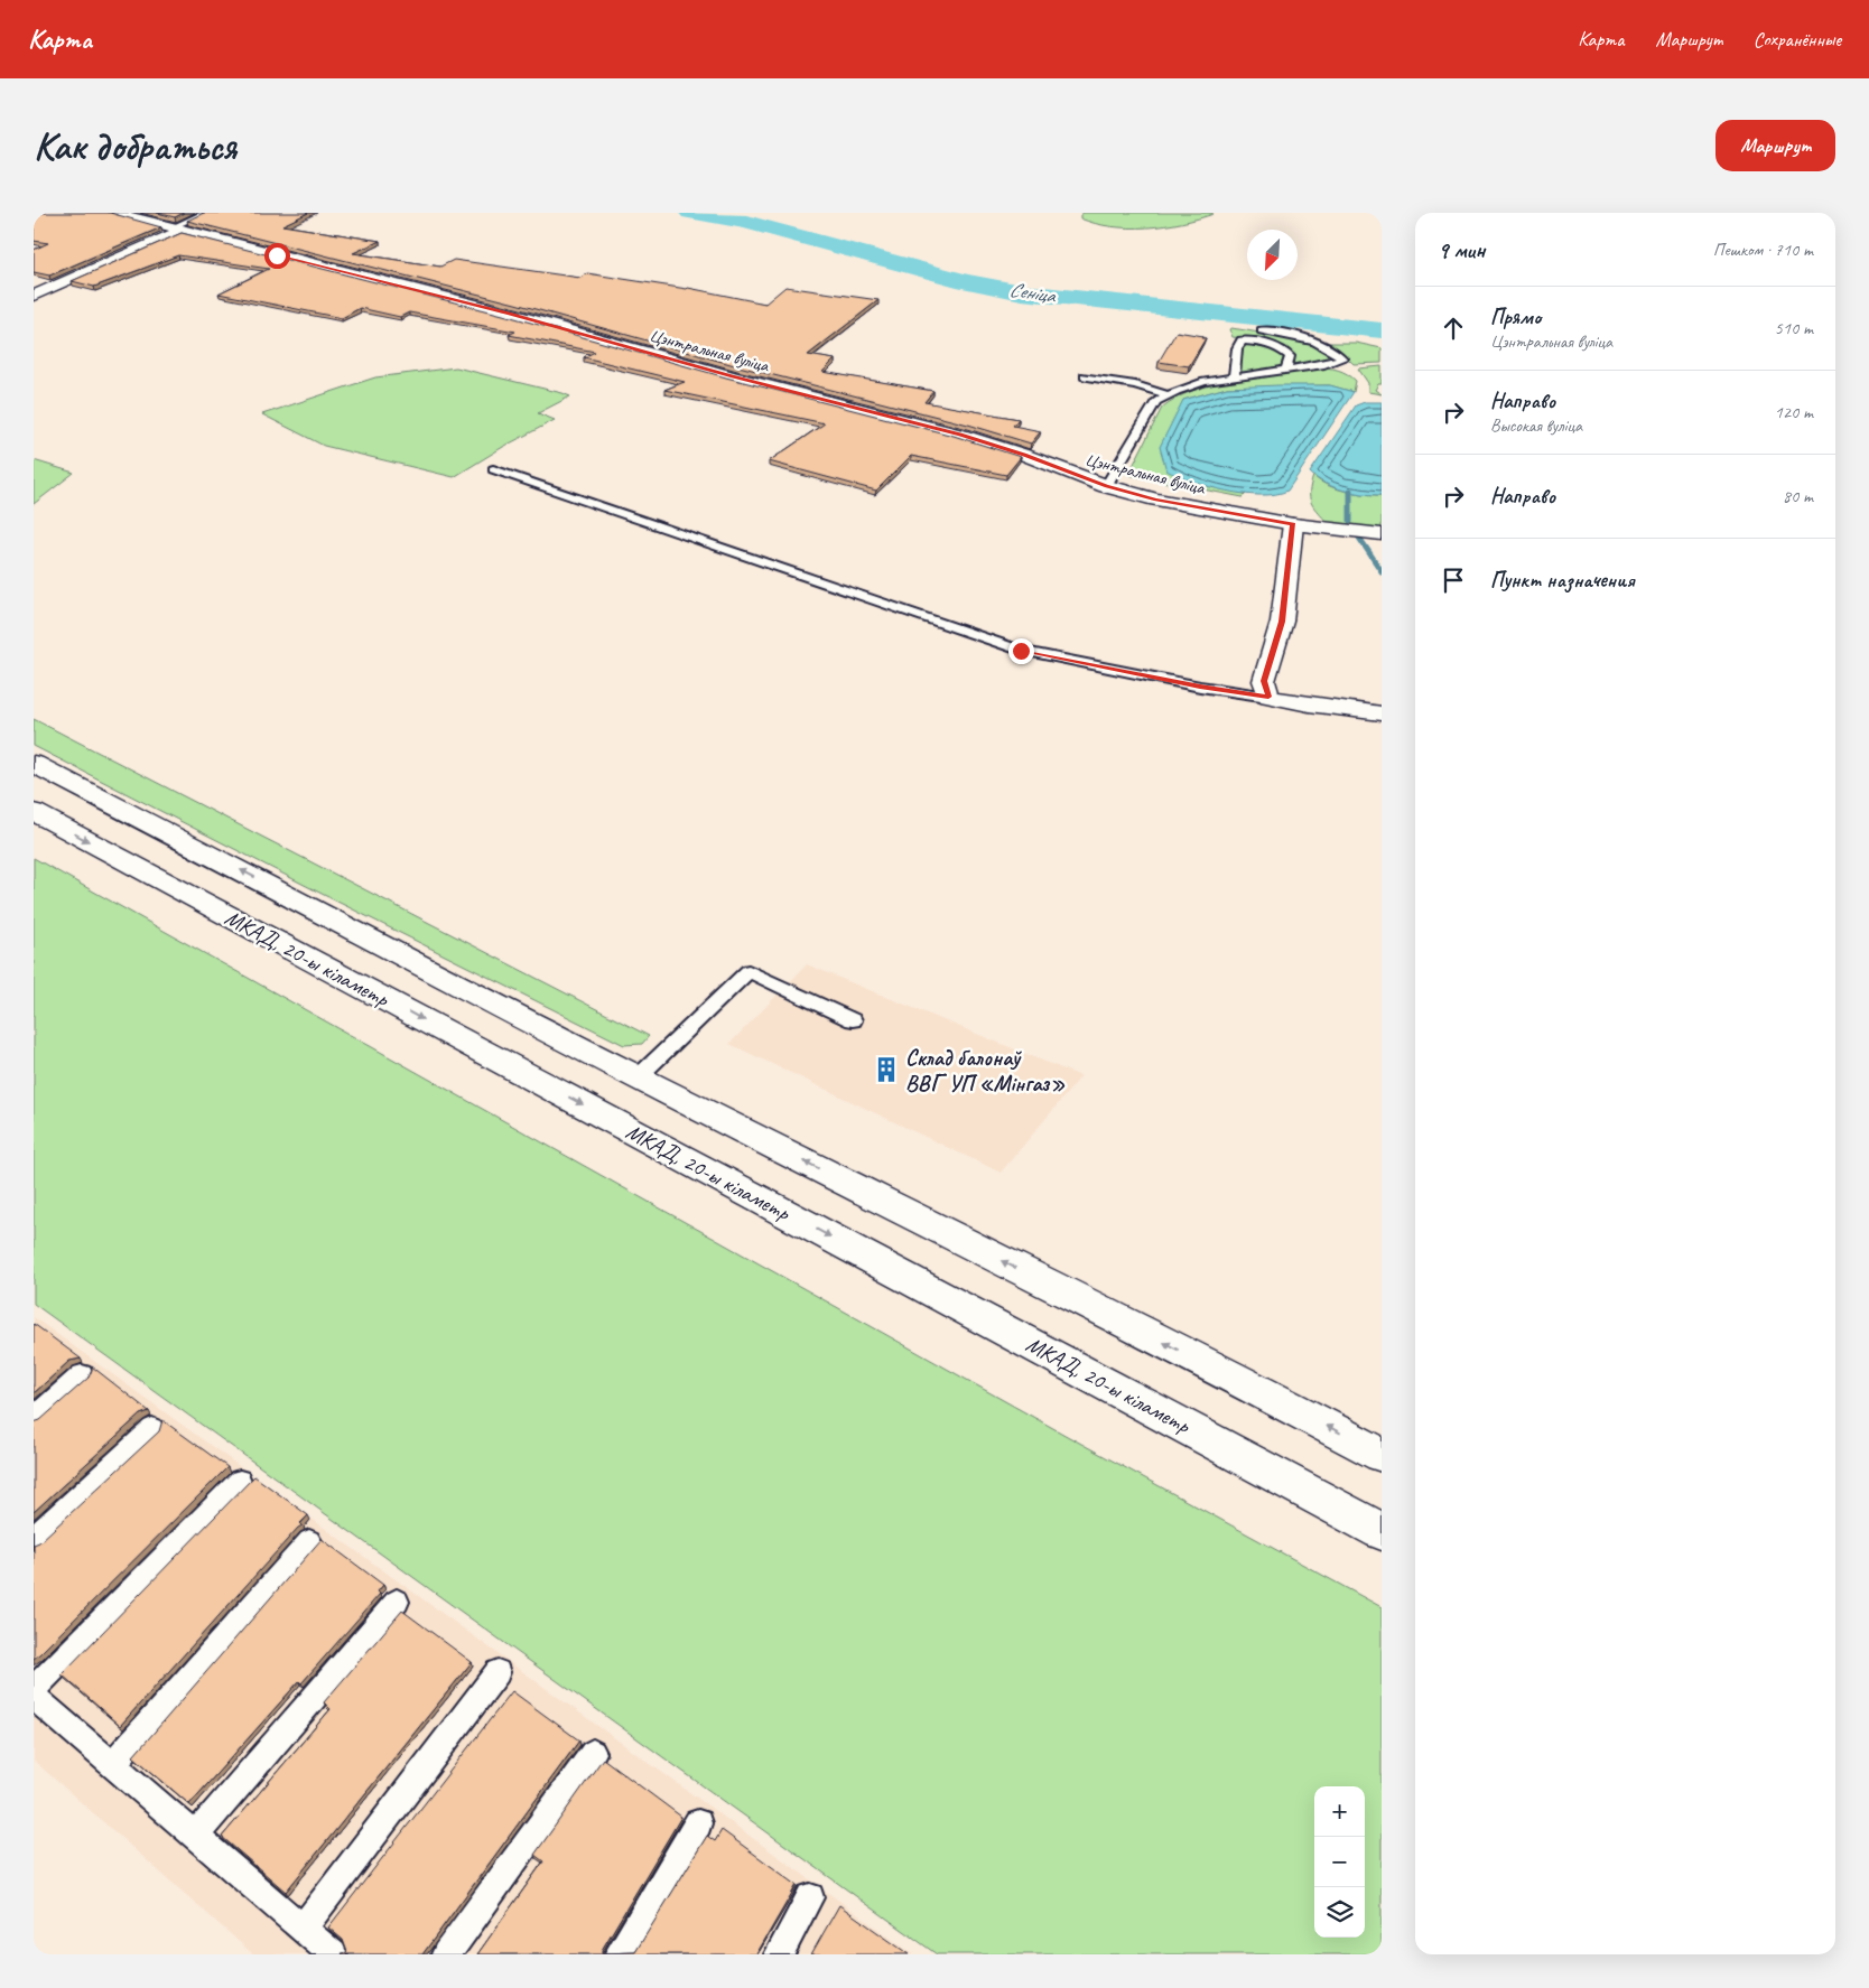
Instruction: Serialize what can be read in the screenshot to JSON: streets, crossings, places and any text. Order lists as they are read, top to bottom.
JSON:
{
  "streets": {
    "main road": ["Цэнтральная вуліца", "МКАД, 20-ы кіламетр"]
  },
  "water": ["Сеніца"],
  "places": {
    "building": ["Склад балонаў ВВГ УП «Мінгаз»"]
  },
  "north": "bottom left",
  "page": {
    "header": "Карта",
    "nav": ["Карта", "Маршрут", "Сохранённые"],
    "buttons": "Маршрут",
    "title": "Как добраться",
    "heading": ["9 мин", "Пешком · 710 m"],
    "list": [
      ["Прямо", "Цэнтральная вуліца", "510 m"],
      ["Направо", "Высокая вуліца", "120 m"],
      ["Направо", "80 m"],
      "Пункт назначения"
    ],
    "map_buttons": ["+", "−"]
  }
}
